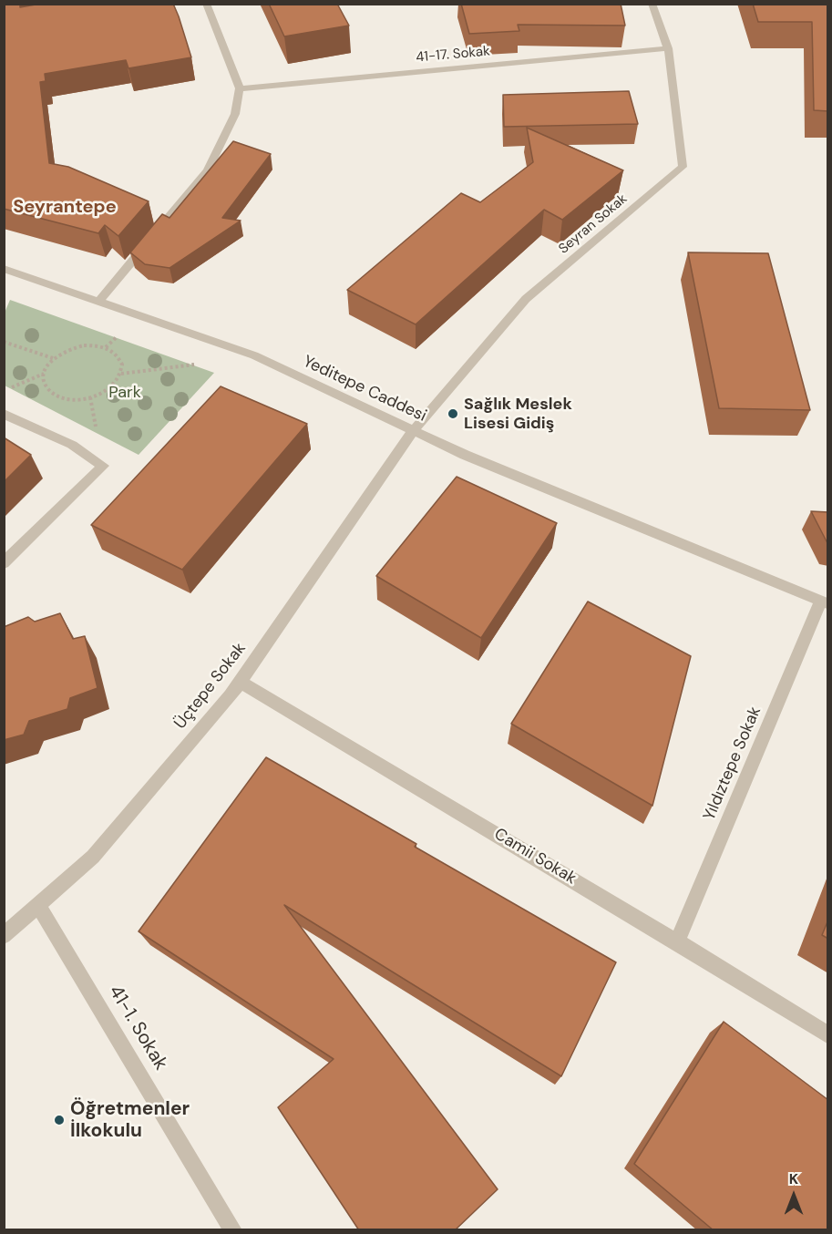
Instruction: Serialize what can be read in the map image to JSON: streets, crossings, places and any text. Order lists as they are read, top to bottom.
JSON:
{
  "streets": {
    "street": [
      "41-17. Sokak",
      "Seyran Sokak",
      "Yeditepe Caddesi",
      "Üçtepe Sokak",
      "Yıldıztepe Sokak",
      "Camii Sokak",
      "41-1. Sokak"
    ]
  },
  "crossings": [
    ["41-17. Sokak", "Seyran Sokak"],
    ["Seyran Sokak", "Yeditepe Caddesi"],
    ["Seyran Sokak", "Üçtepe Sokak"],
    ["Yeditepe Caddesi", "Üçtepe Sokak"],
    ["Yeditepe Caddesi", "Yıldıztepe Sokak"],
    ["Üçtepe Sokak", "Camii Sokak"],
    ["Üçtepe Sokak", "41-1. Sokak"],
    ["Yıldıztepe Sokak", "Camii Sokak"]
  ],
  "districts": ["Seyrantepe"],
  "parks": ["Park"],
  "places": ["Sağlık Meslek Lisesi Gidiş", "Öğretmenler İlkokulu"],
  "north": "top"
}
